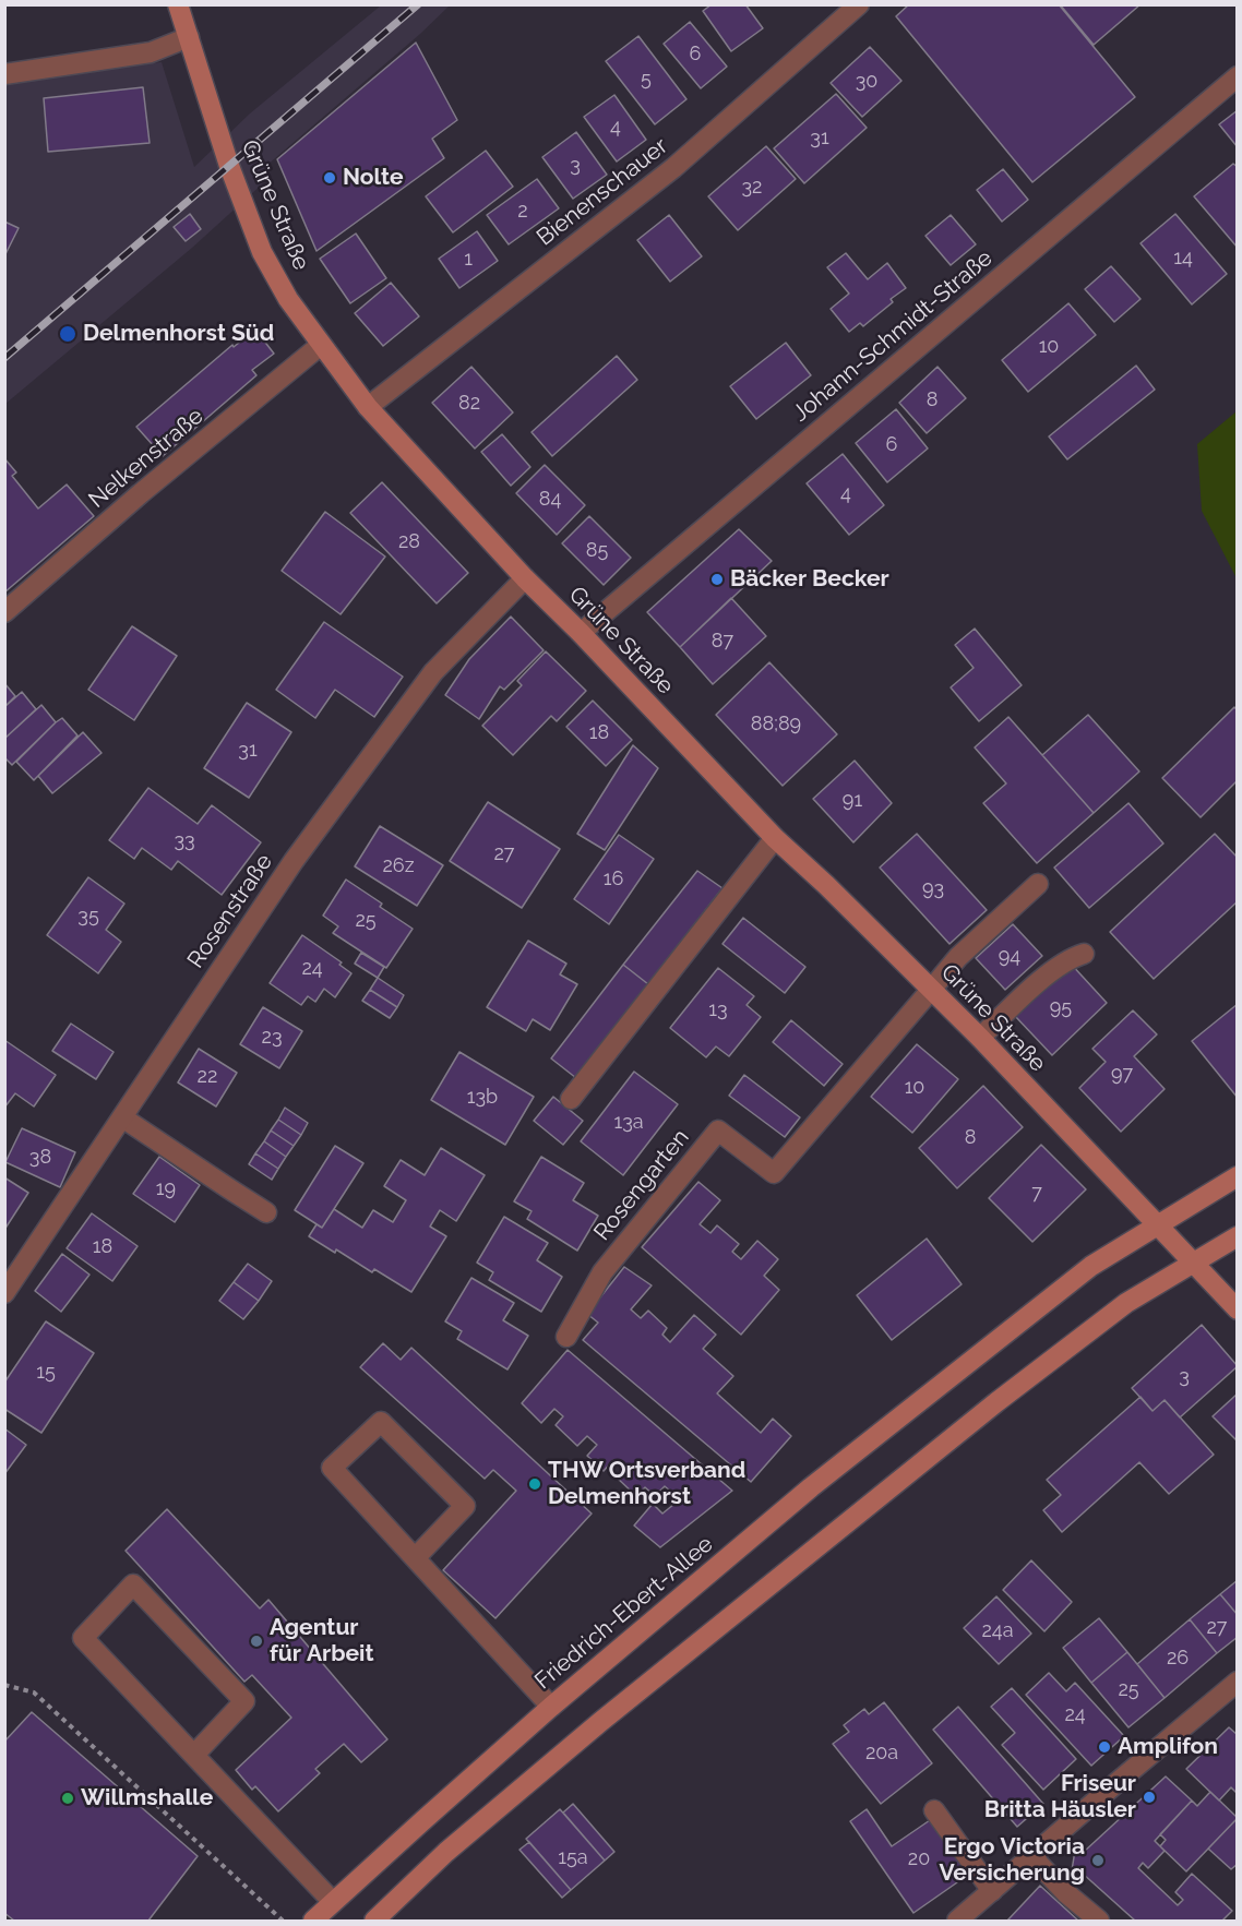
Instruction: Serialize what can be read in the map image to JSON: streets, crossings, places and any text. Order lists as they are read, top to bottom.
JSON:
{
  "streets": {
    "main road": ["Grüne Straße", "Friedrich-Ebert-Allee"],
    "street": [
      "Bienenschauer",
      "Johann-Schmidt-Straße",
      "Nelkenstraße",
      "Rosenstraße",
      "Rosengarten"
    ]
  },
  "crossings": [
    ["Bienenschauer", "Grüne Straße"],
    ["Grüne Straße", "Johann-Schmidt-Straße"],
    ["Grüne Straße", "Nelkenstraße"],
    ["Grüne Straße", "Rosenstraße"],
    ["Grüne Straße", "Rosengarten"],
    ["Grüne Straße", "Friedrich-Ebert-Allee"]
  ],
  "places": [
    "Nolte",
    "Delmenhorst Süd",
    "Bäcker Becker",
    "THW Ortsverband Delmenhorst",
    "Agentur für Arbeit",
    "Amplifon",
    "Friseur Britta Häusler",
    "Willmshalle",
    "Ergo Victoria Versicherung"
  ],
  "house_numbers": [
    "6",
    "5",
    "30",
    "4",
    "31",
    "3",
    "32",
    "2",
    "14",
    "1",
    "10",
    "8",
    "82",
    "6",
    "4",
    "84",
    "28",
    "85",
    "87",
    "88;89",
    "18",
    "31",
    "91",
    "33",
    "27",
    "26z",
    "16",
    "93",
    "35",
    "25",
    "94",
    "24",
    "95",
    "13",
    "23",
    "97",
    "22",
    "10",
    "13b",
    "13a",
    "8",
    "38",
    "19",
    "7",
    "18",
    "15",
    "3",
    "27",
    "24a",
    "26",
    "25",
    "24",
    "20a",
    "15a",
    "20"
  ]
}
